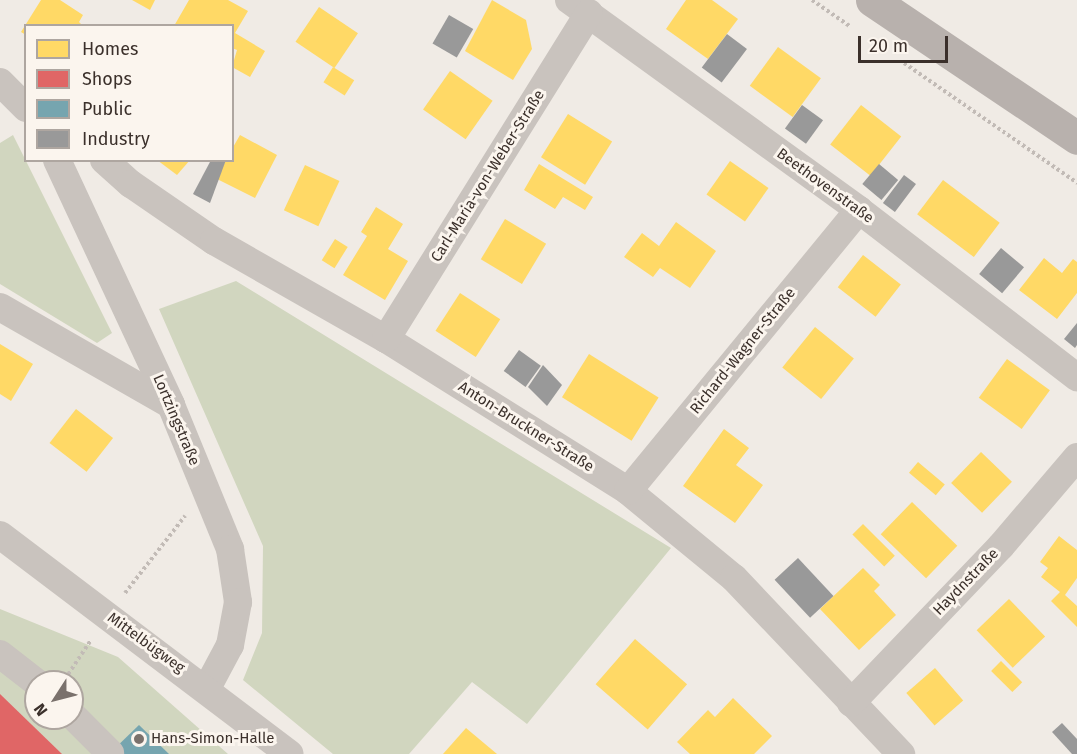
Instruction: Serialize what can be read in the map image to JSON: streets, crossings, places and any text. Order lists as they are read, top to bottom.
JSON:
{
  "streets": {
    "street": [
      "Carl-Maria-von-Weber-Straße",
      "Beethovenstraße",
      "Richard-Wagner-Straße",
      "Lortzingstraße",
      "Anton-Bruckner-Straße",
      "Haydnstraße",
      "Mittelbügweg"
    ]
  },
  "crossings": [
    ["Carl-Maria-von-Weber-Straße", "Beethovenstraße"],
    ["Carl-Maria-von-Weber-Straße", "Anton-Bruckner-Straße"],
    ["Beethovenstraße", "Richard-Wagner-Straße"],
    ["Richard-Wagner-Straße", "Anton-Bruckner-Straße"],
    ["Lortzingstraße", "Mittelbügweg"],
    ["Anton-Bruckner-Straße", "Haydnstraße"]
  ],
  "places": ["Hans-Simon-Halle"],
  "legend": [
    "Homes",
    "Shops",
    "Public",
    "Industry"
  ],
  "scale_bar": "20 m",
  "north": "bottom left"
}
